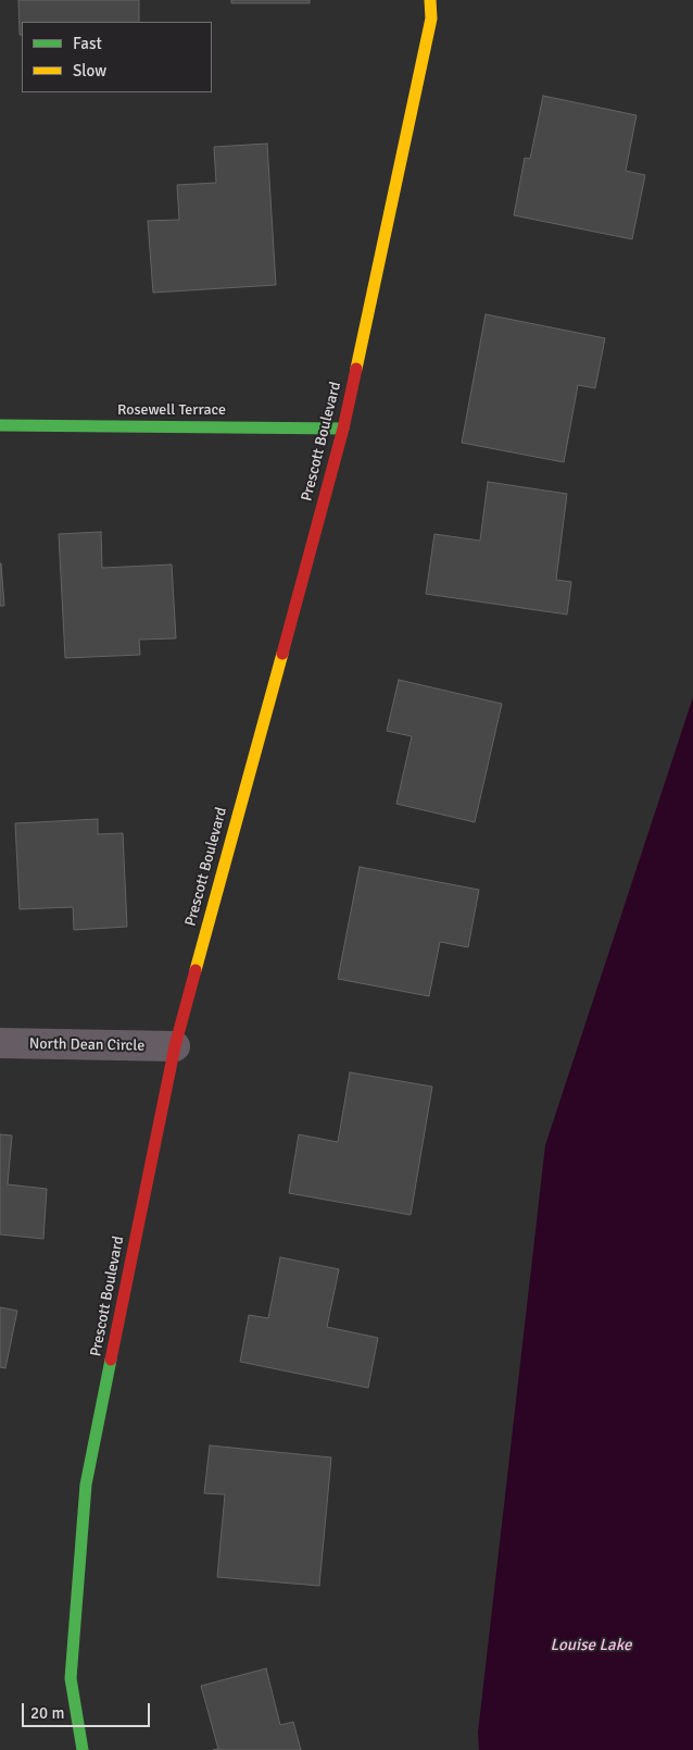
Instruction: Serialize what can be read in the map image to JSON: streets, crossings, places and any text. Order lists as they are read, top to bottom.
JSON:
{
  "streets": {
    "street": ["Rosewell Terrace", "Prescott Boulevard", "North Dean Circle"]
  },
  "crossings": [
    ["Rosewell Terrace", "Prescott Boulevard"],
    ["Prescott Boulevard", "North Dean Circle"]
  ],
  "water": ["Louise Lake"],
  "legend": ["Fast", "Slow"],
  "scale_bar": "20 m"
}
